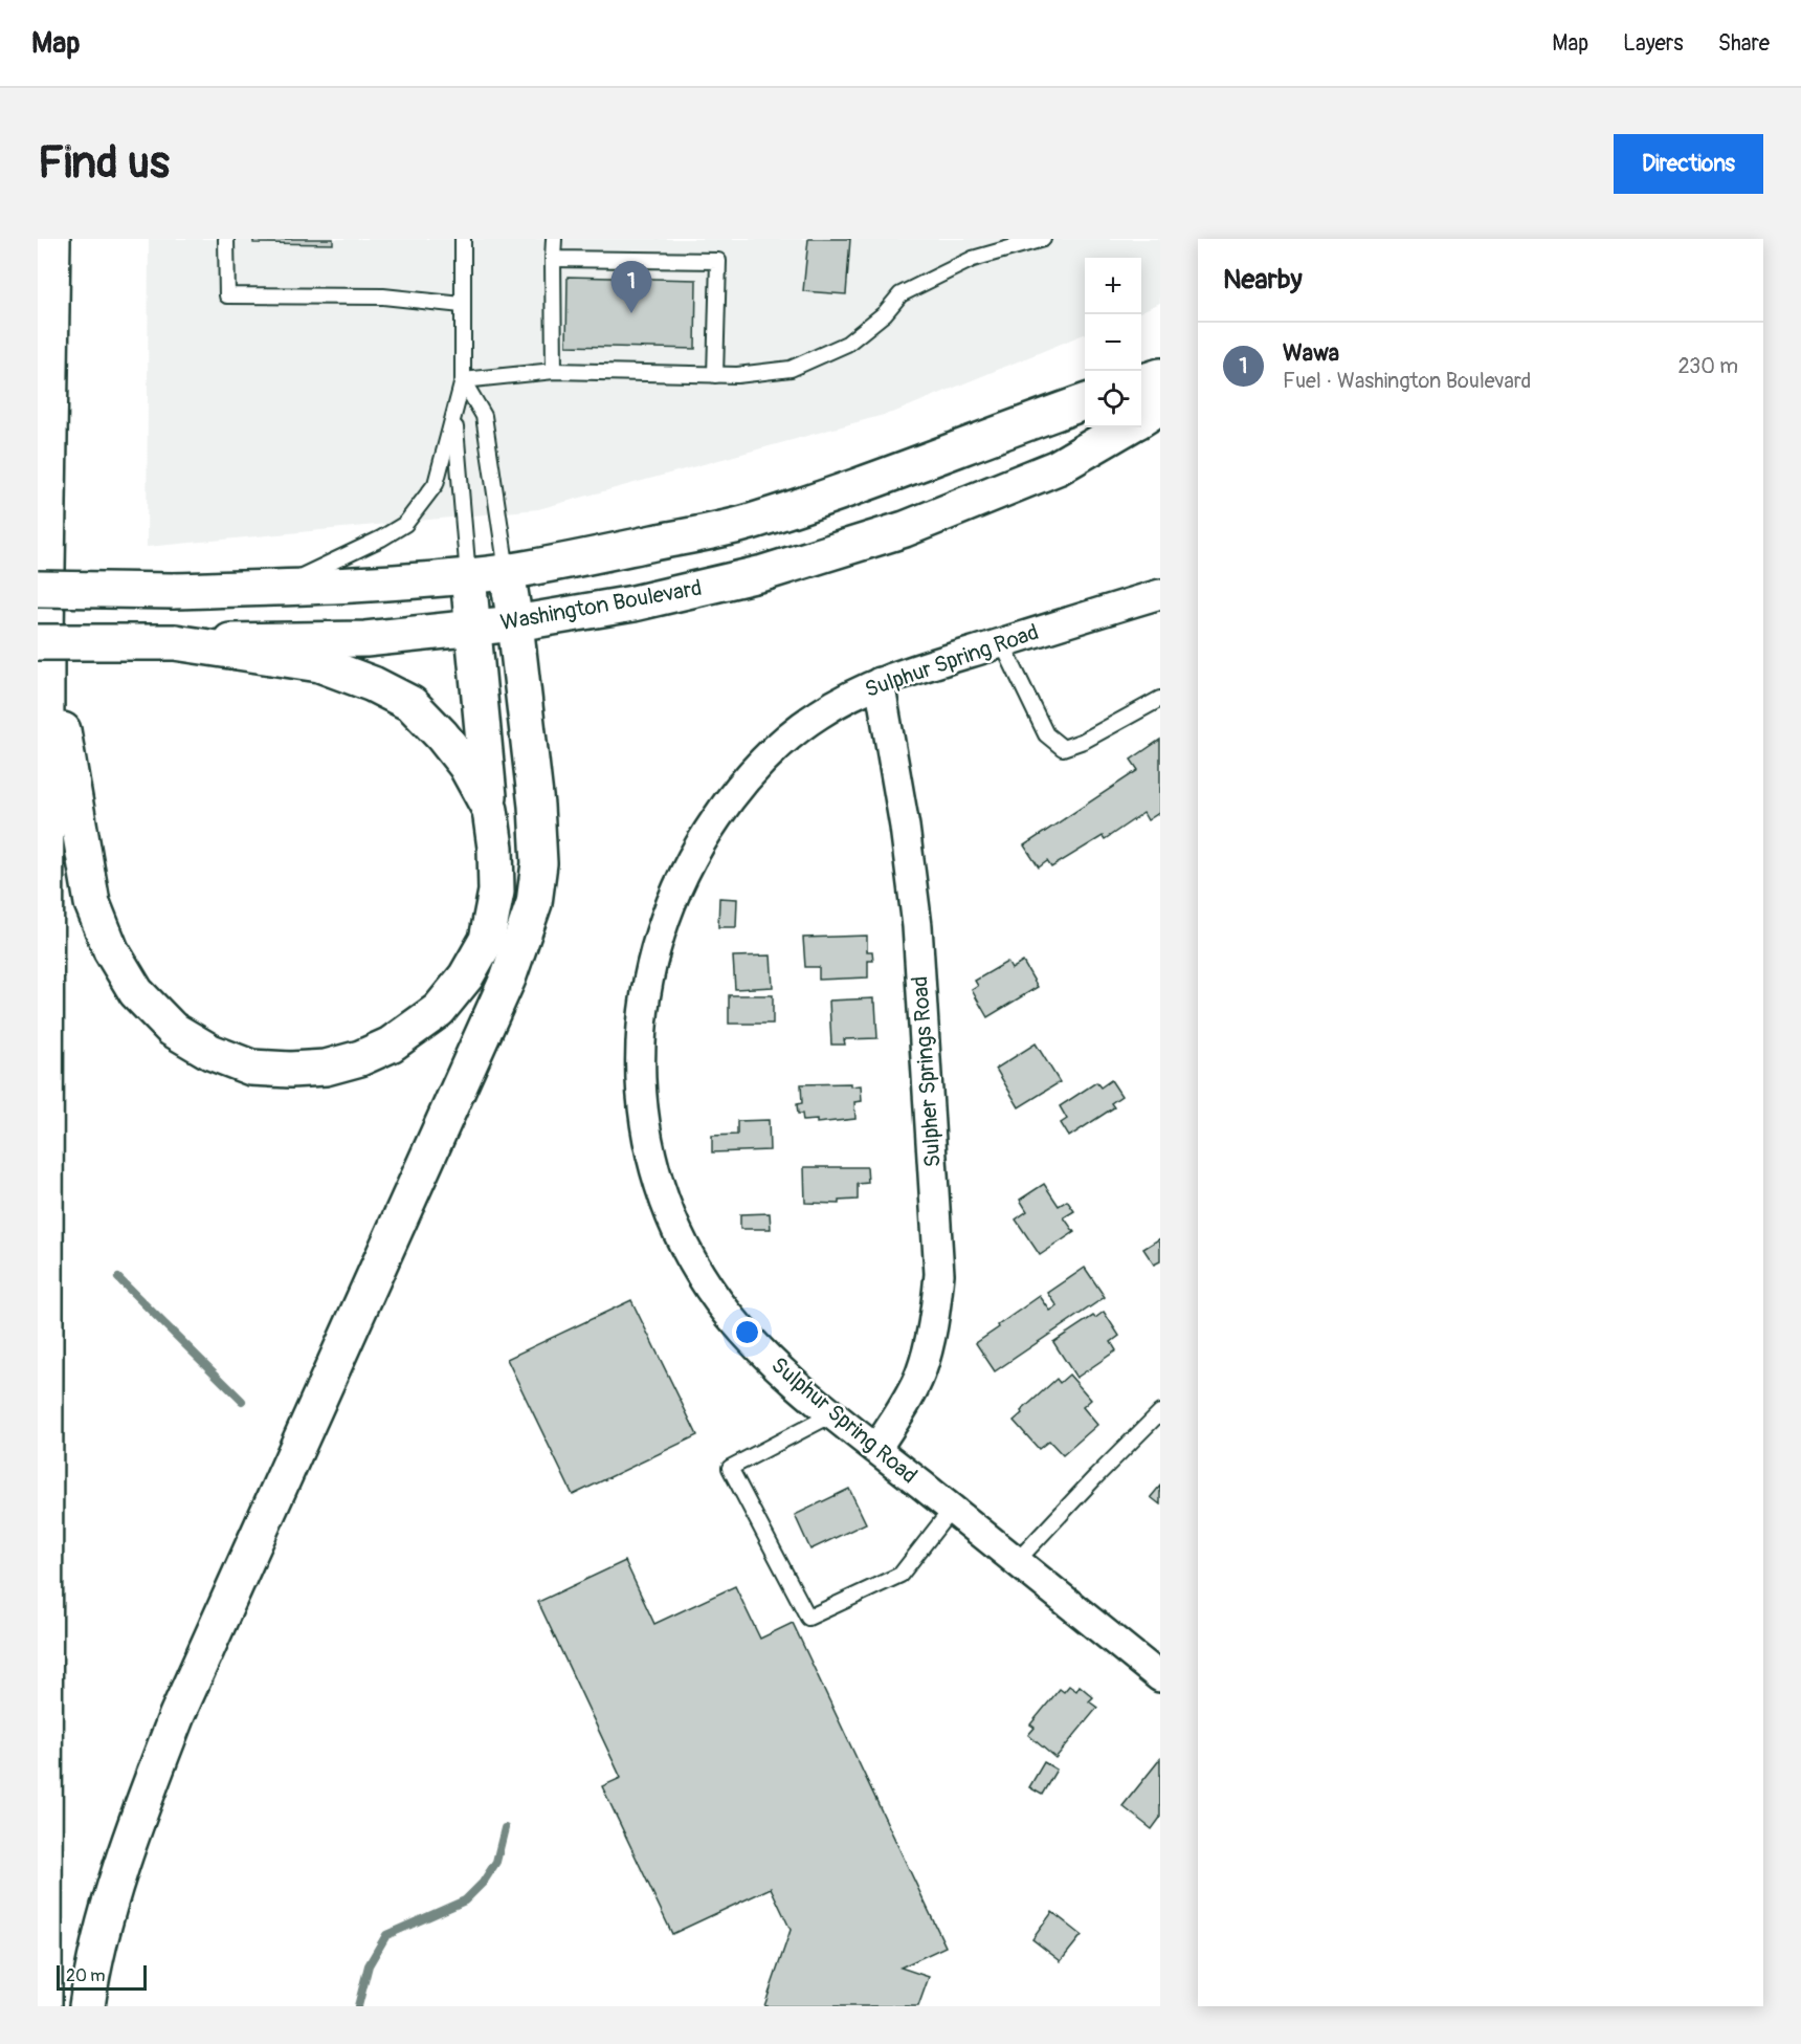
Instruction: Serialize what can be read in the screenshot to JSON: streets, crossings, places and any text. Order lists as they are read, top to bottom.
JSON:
{
  "streets": {
    "main road": ["Washington Boulevard"],
    "street": ["Sulphur Spring Road", "Sulpher Springs Road"]
  },
  "crossings": [
    ["Sulphur Spring Road", "Sulpher Springs Road"]
  ],
  "scale_bar": "20 m",
  "page": {
    "header": "Map",
    "nav": ["Map", "Layers", "Share"],
    "buttons": "Directions",
    "title": "Find us",
    "heading": "Nearby",
    "map_buttons": ["+", "−"],
    "pins": "1",
    "list": [
      {
        "mark": "1",
        "name": "Wawa",
        "note": "Fuel · Washington Boulevard",
        "value": "230 m"
      }
    ],
    "scale": "20 m"
  }
}
